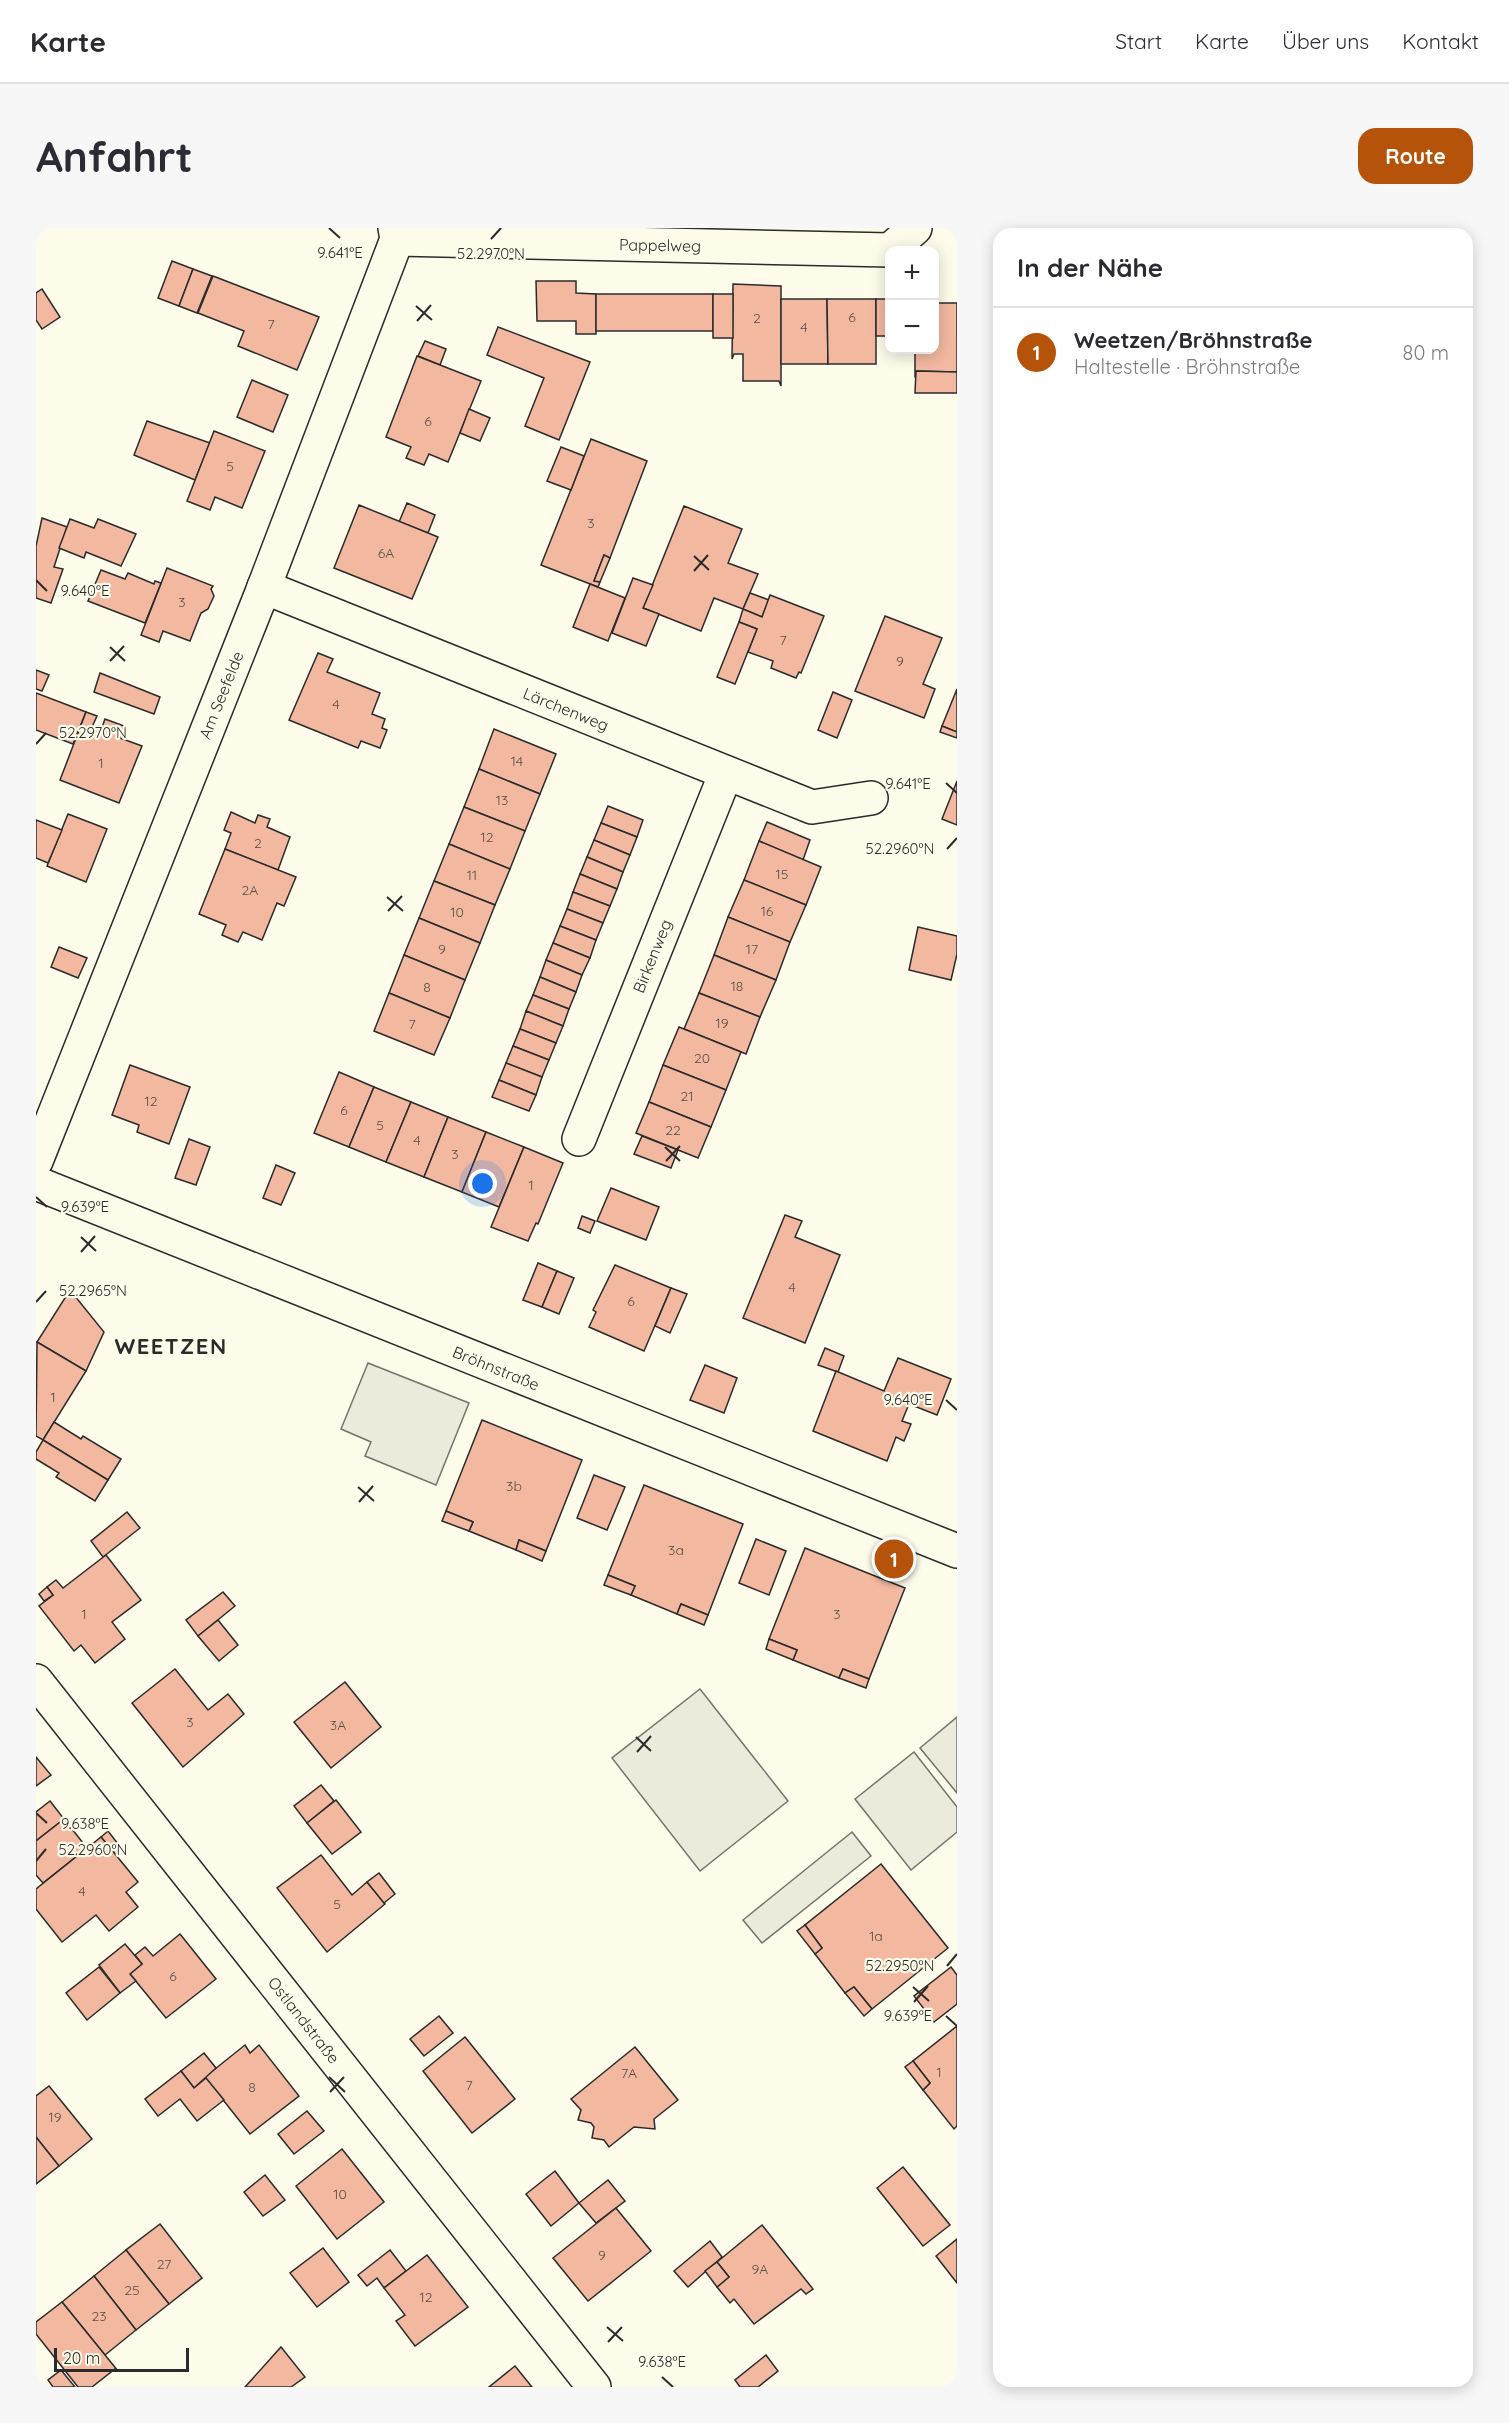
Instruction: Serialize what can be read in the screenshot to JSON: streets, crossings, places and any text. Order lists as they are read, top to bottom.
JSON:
{
  "streets": {
    "street": [
      "Pappelweg",
      "Am Seefelde",
      "Lärchenweg",
      "Birkenweg",
      "Bröhnstraße",
      "Ostlandstraße"
    ]
  },
  "crossings": [
    ["Pappelweg", "Am Seefelde"],
    ["Am Seefelde", "Lärchenweg"],
    ["Lärchenweg", "Birkenweg"]
  ],
  "districts": ["WEETZEN"],
  "house_numbers": [
    "6",
    "2",
    "7",
    "4",
    "6",
    "5",
    "3",
    "6A",
    "3",
    "7",
    "9",
    "4",
    "14",
    "1",
    "13",
    "12",
    "2",
    "15",
    "11",
    "2A",
    "16",
    "10",
    "9",
    "17",
    "18",
    "8",
    "19",
    "7",
    "20",
    "21",
    "12",
    "6",
    "5",
    "22",
    "4",
    "3",
    "1",
    "4",
    "6",
    "1",
    "3b",
    "3a",
    "1",
    "3",
    "3",
    "3A",
    "4",
    "5",
    "1a",
    "6",
    "1",
    "7A",
    "7",
    "8",
    "19",
    "10",
    "9",
    "27",
    "9A",
    "25",
    "12",
    "23"
  ],
  "scale_bar": "20 m",
  "page": {
    "header": "Karte",
    "nav": [
      "Start",
      "Karte",
      "Über uns",
      "Kontakt"
    ],
    "buttons": "Route",
    "title": "Anfahrt",
    "heading": "In der Nähe",
    "map_buttons": ["+", "−"],
    "list": [
      {
        "mark": "1",
        "name": "Weetzen/Bröhnstraße",
        "note": "Haltestelle · Bröhnstraße",
        "value": "80 m"
      }
    ],
    "pins": "1",
    "scale": "20 m"
  },
  "coordinates": [
    "9.641°E",
    "52.2970°N",
    "9.640°E",
    "52.2960°N",
    "9.639°E",
    "52.2965°N",
    "9.638°E",
    "52.2950°N"
  ]
}
